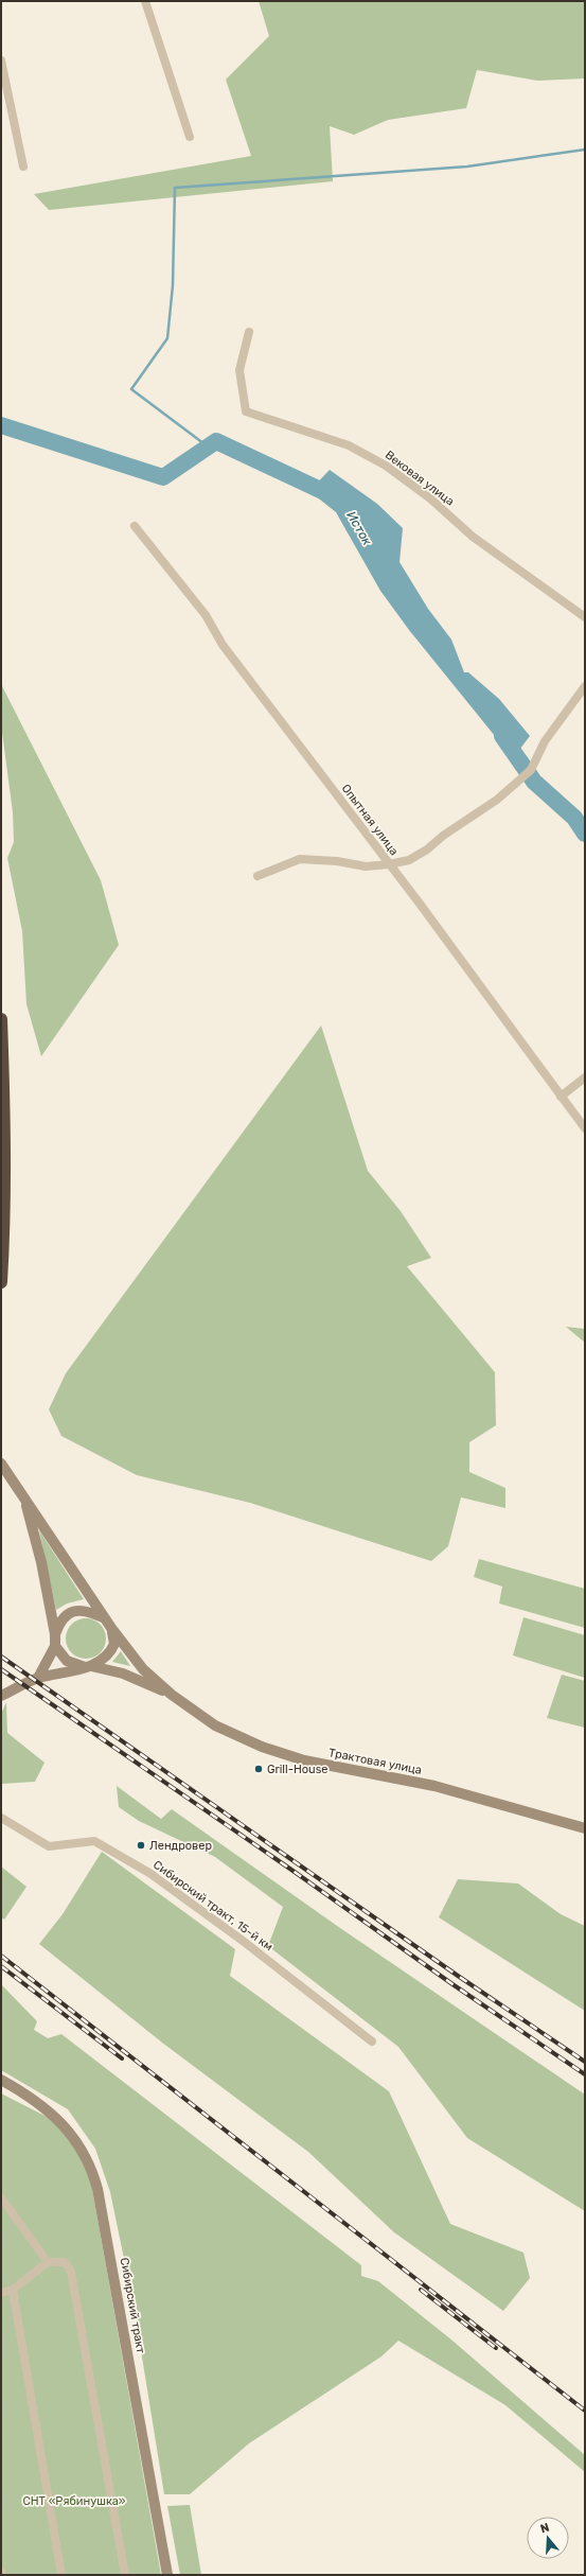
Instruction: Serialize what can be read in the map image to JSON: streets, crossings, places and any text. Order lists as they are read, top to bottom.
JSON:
{
  "streets": {
    "main road": ["Трактовая улица", "Сибирский тракт"],
    "street": ["Вековая улица", "Опытная улица", "Сибирский тракт, 15-й км"]
  },
  "water": ["Исток"],
  "parks": ["СНТ «Рябинушка»"],
  "places": ["Grill-House", "Лендровер"],
  "north": "top"
}
